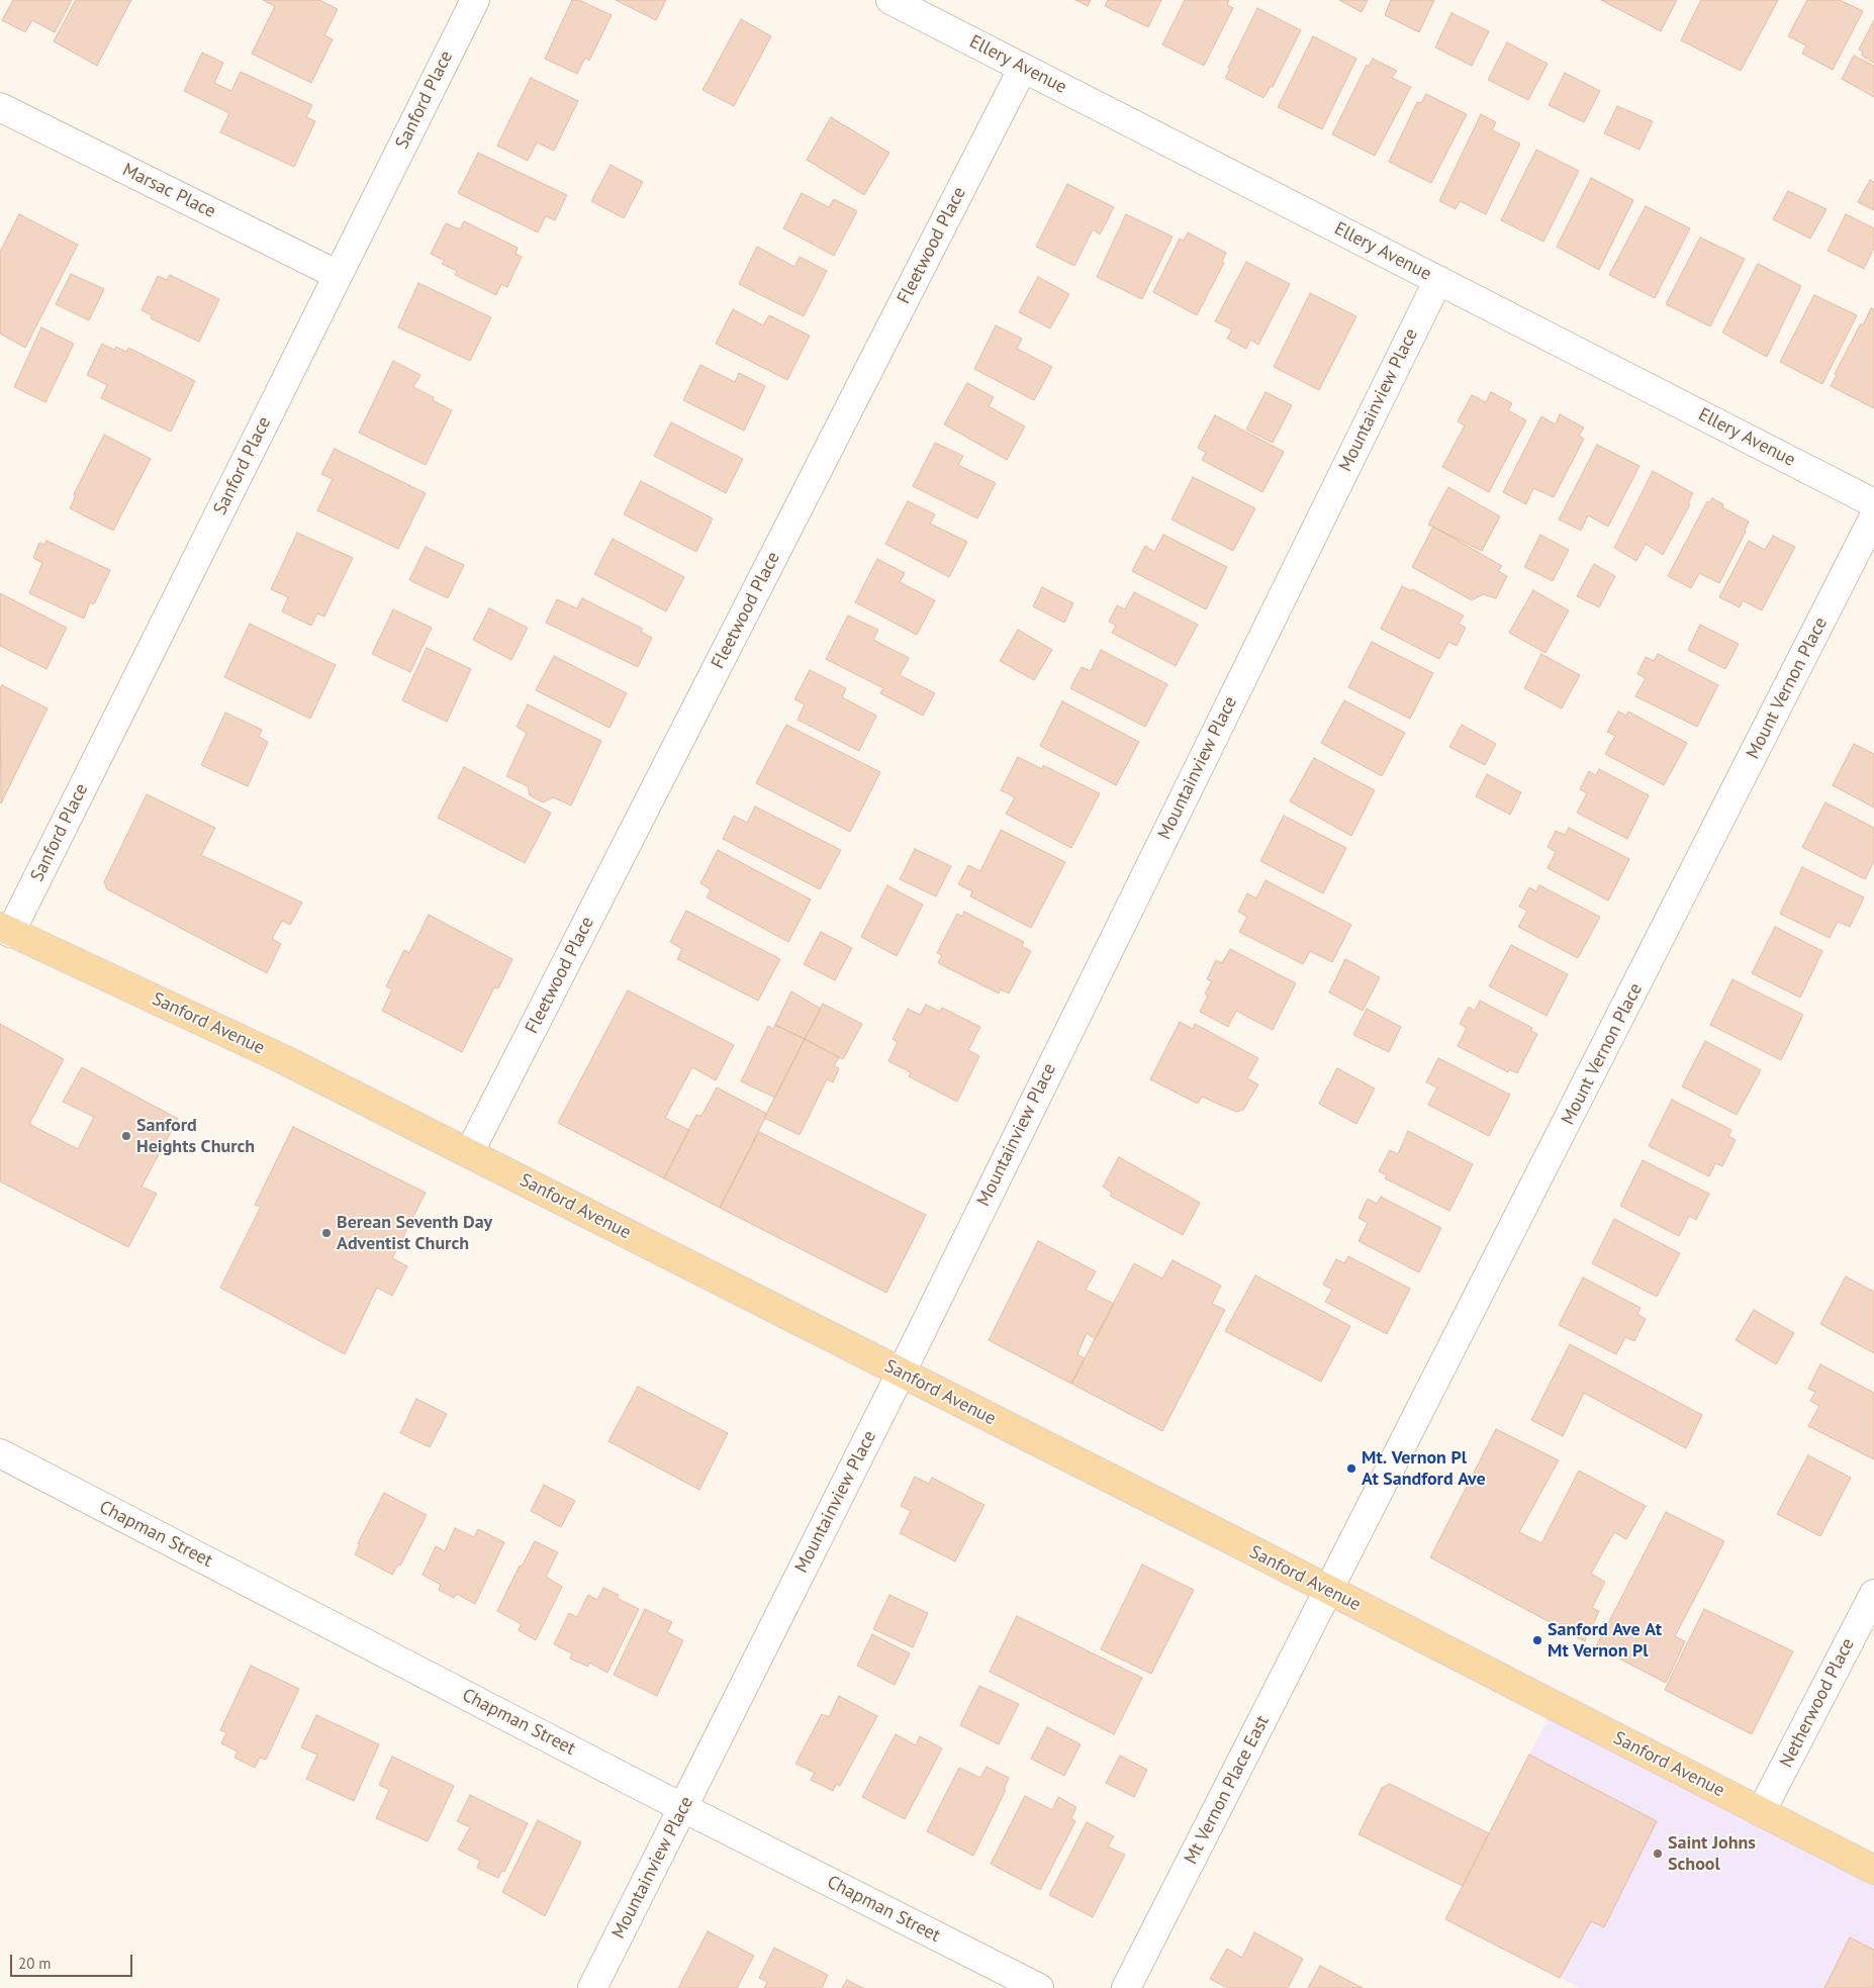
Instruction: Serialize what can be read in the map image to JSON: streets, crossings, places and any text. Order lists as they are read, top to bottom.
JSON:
{
  "streets": {
    "main road": ["Sanford Avenue"],
    "street": [
      "Ellery Avenue",
      "Sanford Place",
      "Marsac Place",
      "Fleetwood Place",
      "Mountainview Place",
      "Mount Vernon Place",
      "Chapman Street",
      "Netherwood Place",
      "Mt Vernon Place East"
    ]
  },
  "crossings": [
    ["Ellery Avenue", "Fleetwood Place"],
    ["Ellery Avenue", "Mountainview Place"],
    ["Sanford Place", "Marsac Place"],
    ["Sanford Place", "Sanford Avenue"],
    ["Fleetwood Place", "Sanford Avenue"],
    ["Mountainview Place", "Sanford Avenue"],
    ["Mountainview Place", "Chapman Street"],
    ["Mount Vernon Place", "Sanford Avenue"],
    ["Mount Vernon Place", "Mt Vernon Place East"],
    ["Sanford Avenue", "Netherwood Place"],
    ["Sanford Avenue", "Mt Vernon Place East"]
  ],
  "places": [
    "Sanford Heights Church",
    "Berean Seventh Day Adventist Church",
    "Mt. Vernon Pl At Sandford Ave",
    "Sanford Ave At Mt Vernon Pl",
    "Saint Johns School"
  ],
  "scale_bar": "20 m"
}
